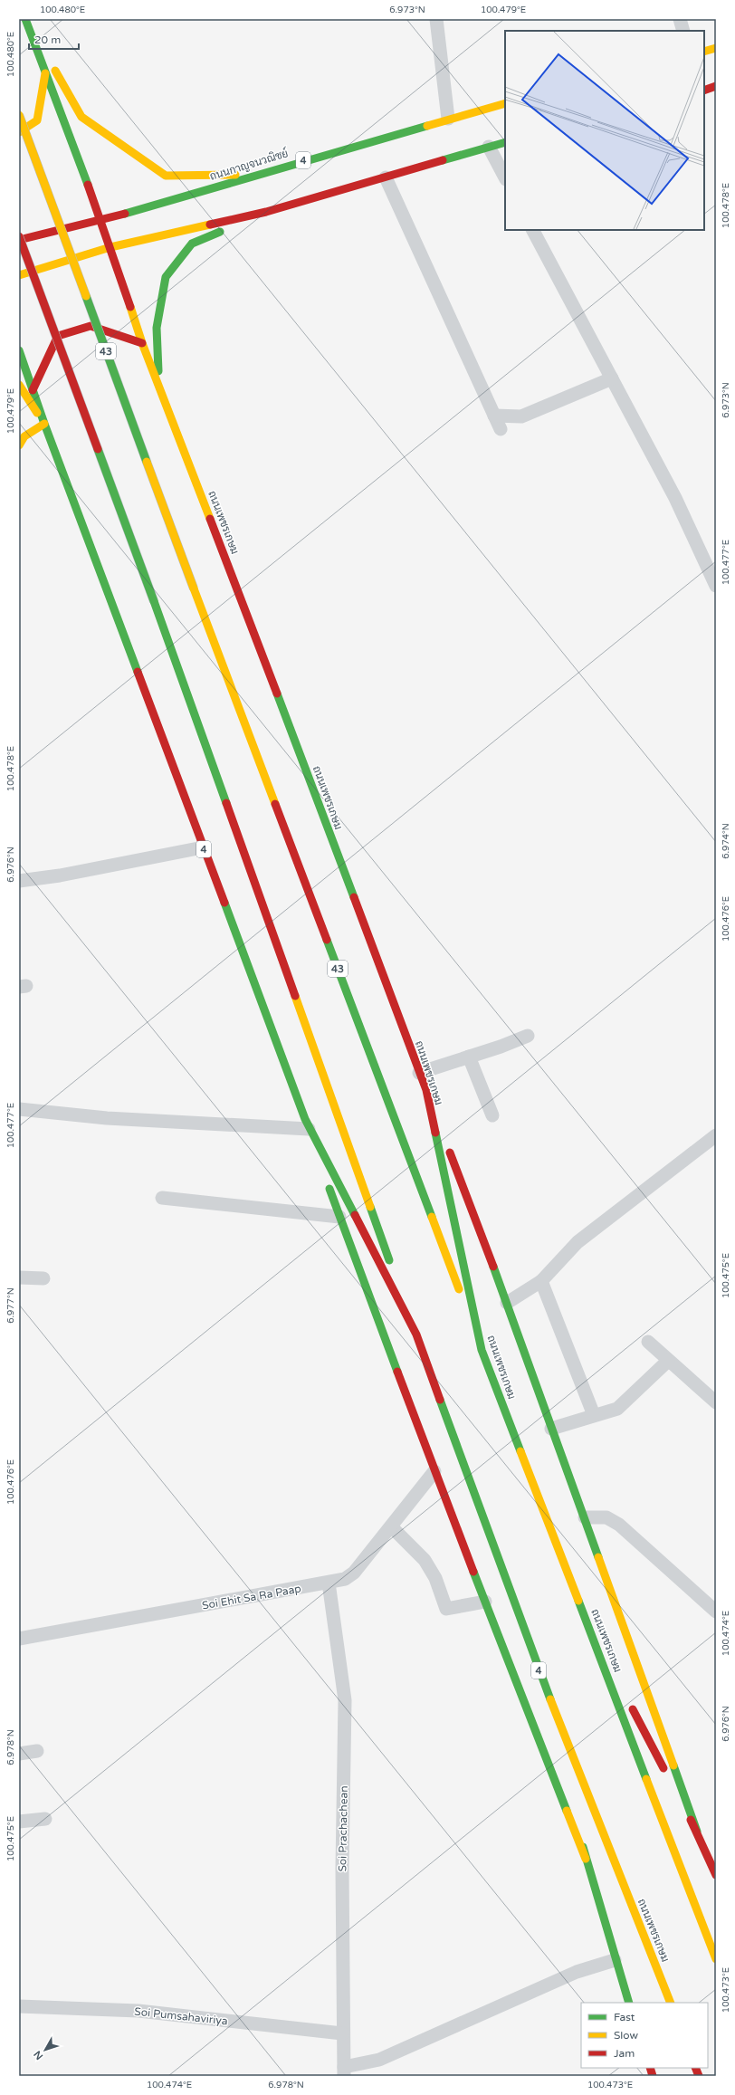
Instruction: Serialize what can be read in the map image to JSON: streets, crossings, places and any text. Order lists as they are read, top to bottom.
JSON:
{
  "streets": {
    "main road": [
      "4",
      "ถนนกาญจนวณิชย์",
      "43",
      "ถนนเพชรเกษม"
    ],
    "street": ["Soi Ehit Sa Ra Paap", "Soi Prachachean", "Soi Pumsahaviriya"]
  },
  "crossings": [
    ["ถนนกาญจนวณิชย์", "ถนนเพชรเกษม"],
    ["43", "ถนนเพชรเกษม"],
    ["Soi Ehit Sa Ra Paap", "Soi Prachachean"],
    ["Soi Prachachean", "Soi Pumsahaviriya"]
  ],
  "legend": ["Fast", "Slow", "Jam"],
  "scale_bar": "20 m",
  "north": "bottom left",
  "coordinates": [
    "100.480°E",
    "6.973°N",
    "100.479°E",
    "100.478°E",
    "100.477°E",
    "6.974°N",
    "6.976°N",
    "100.476°E",
    "100.475°E",
    "6.977°N",
    "100.474°E",
    "6.978°N",
    "100.473°E"
  ]
}
